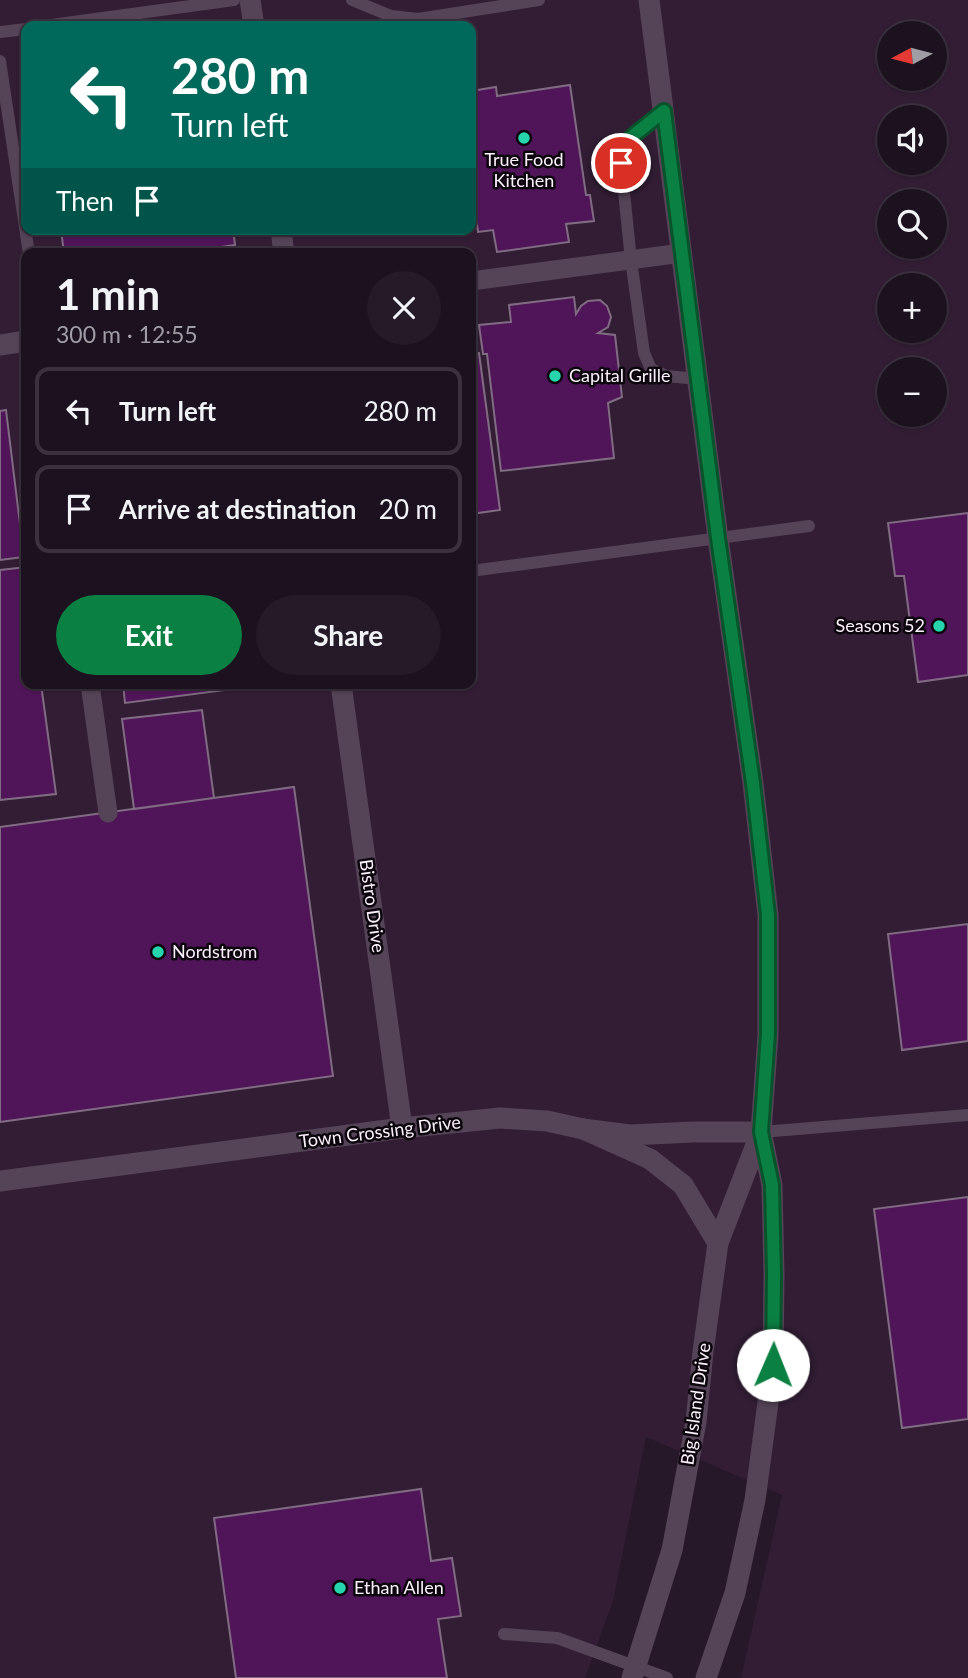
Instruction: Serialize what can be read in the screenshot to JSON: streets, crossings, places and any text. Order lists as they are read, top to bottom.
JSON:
{
  "streets": {
    "street": ["Bistro Drive", "Town Crossing Drive", "Big Island Drive"]
  },
  "crossings": [
    ["Bistro Drive", "Town Crossing Drive"],
    ["Town Crossing Drive", "Big Island Drive"]
  ],
  "places": [
    "True Food Kitchen",
    "Capital Grille",
    "Seasons 52",
    "Nordstrom",
    "Ethan Allen"
  ],
  "north": "left",
  "page": {
    "map_buttons": ["+", "−"],
    "turn": ["280 m", "Turn left"],
    "then": "Then",
    "heading": ["1 min", "300 m · 12:55"],
    "list": [
      {
        "name": "Turn left",
        "value": "280 m"
      },
      {
        "name": "Arrive at destination",
        "value": "20 m"
      }
    ],
    "buttons": ["Exit", "Share"]
  }
}
